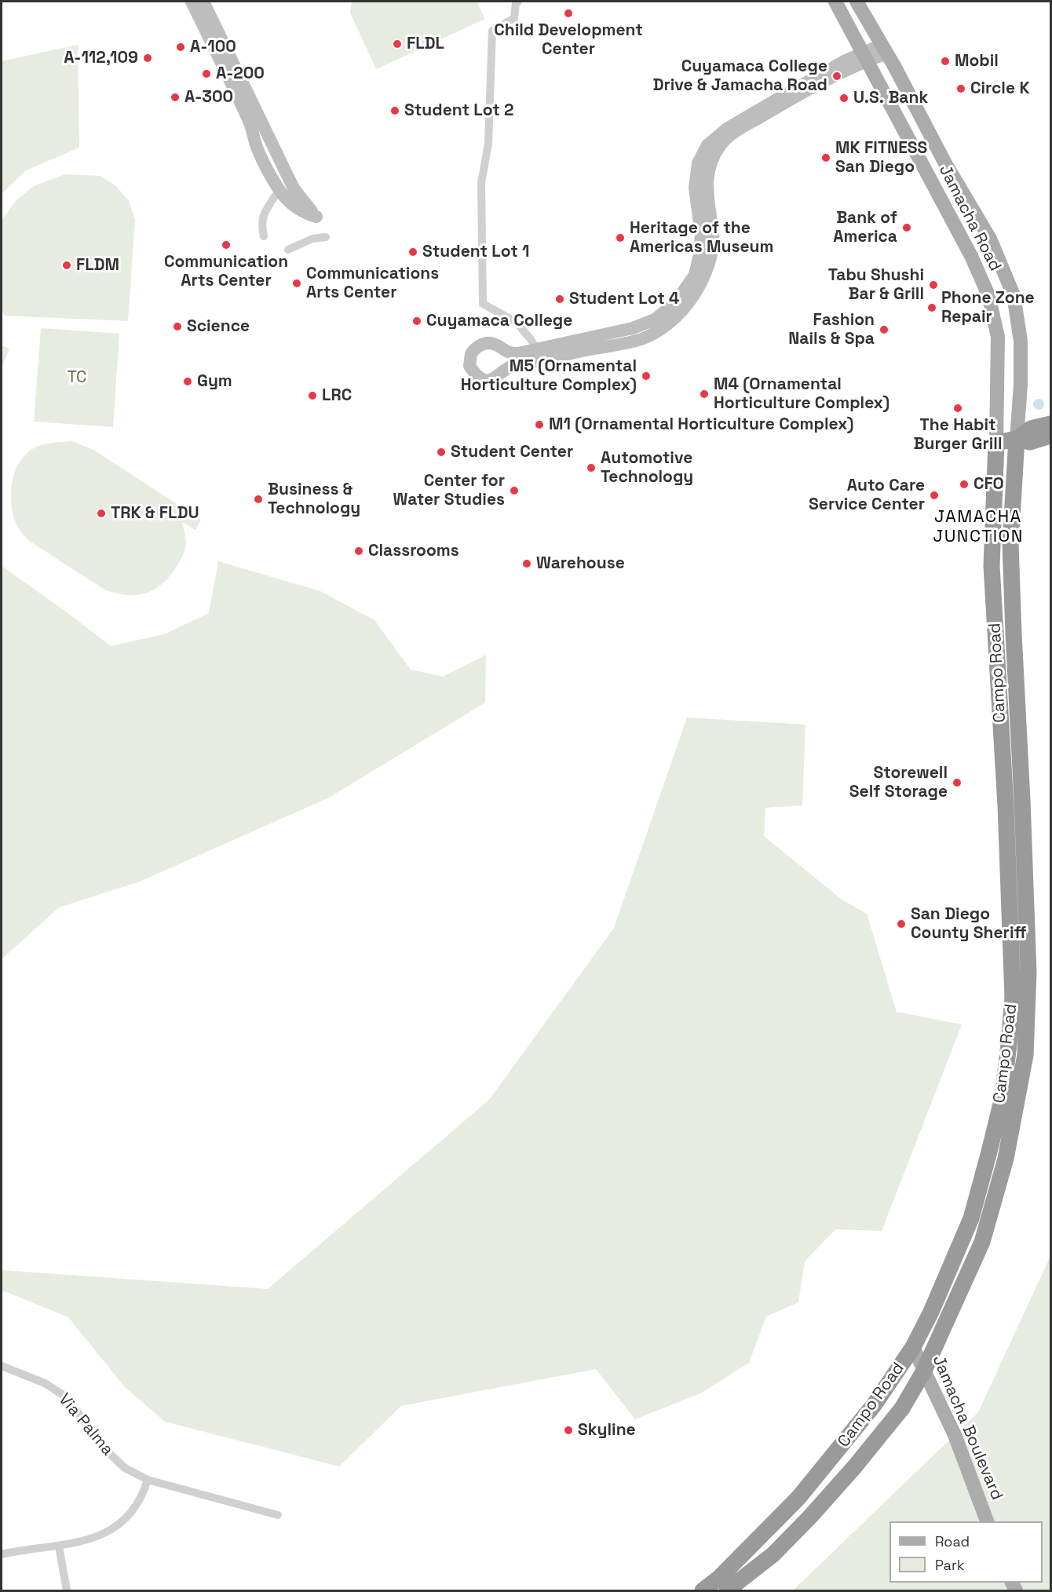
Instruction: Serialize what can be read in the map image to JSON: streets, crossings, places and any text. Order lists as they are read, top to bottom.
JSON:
{
  "streets": {
    "highway": ["Campo Road"],
    "main road": ["Jamacha Road", "Jamacha Boulevard"],
    "street": ["Via Palma"]
  },
  "crossings": [
    ["Jamacha Road", "Campo Road"],
    ["Campo Road", "Jamacha Boulevard"]
  ],
  "districts": ["JAMACHA JUNCTION"],
  "parks": ["TC"],
  "places": [
    "Child Development Center",
    "FLDL",
    "A-100",
    "A-112,109",
    "Mobil",
    "A-200",
    "Cuyamaca College Drive & Jamacha Road",
    "Circle K",
    "A-300",
    "U.S. Bank",
    "Student Lot 2",
    "MK FITNESS San Diego",
    "Bank of America",
    "Heritage of the Americas Museum",
    "Communication Arts Center",
    "Student Lot 1",
    "FLDM",
    "Communications Arts Center",
    "Tabu Shushi Bar & Grill",
    "Student Lot 4",
    "Phone Zone Repair",
    "Cuyamaca College",
    "Science",
    "Fashion Nails & Spa",
    "M5 (Ornamental Horticulture Complex)",
    "Gym",
    "M4 (Ornamental Horticulture Complex)",
    "LRC",
    "The Habit Burger Grill",
    "M1 (Ornamental Horticulture Complex)",
    "Student Center",
    "Automotive Technology",
    "CFO",
    "Center for Water Studies",
    "Auto Care Service Center",
    "Business & Technology",
    "TRK & FLDU",
    "Classrooms",
    "Warehouse",
    "Storewell Self Storage",
    "San Diego County Sheriff",
    "Skyline"
  ],
  "legend": ["Road", "Park"]
}
